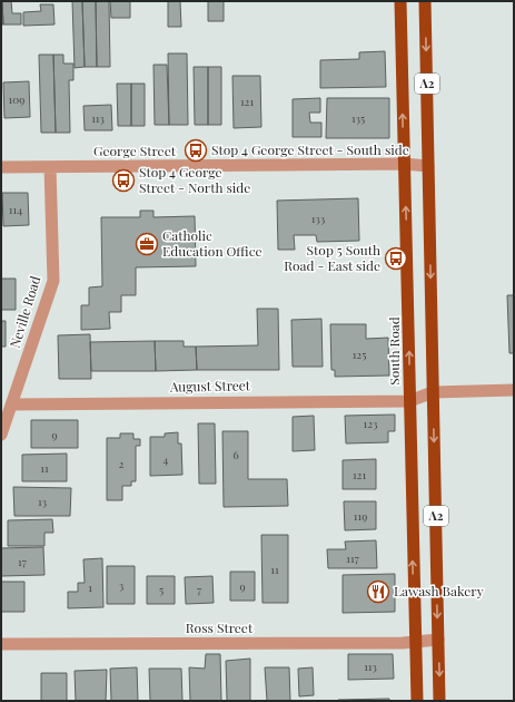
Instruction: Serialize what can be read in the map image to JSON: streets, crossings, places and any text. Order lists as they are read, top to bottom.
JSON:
{
  "streets": {
    "highway": ["A2", "South Road"],
    "street": [
      "George Street",
      "Neville Road",
      "August Street",
      "Ross Street"
    ]
  },
  "crossings": [
    ["A2", "George Street"],
    ["A2", "August Street"],
    ["A2", "Ross Street"],
    ["George Street", "Neville Road"],
    ["George Street", "South Road"],
    ["Neville Road", "August Street"],
    ["South Road", "August Street"],
    ["South Road", "Ross Street"]
  ],
  "places": {
    "bus stop": ["Stop 4 George Street - South side", "Stop 4 George Street - North side", "Stop 5 South Road - East side"],
    "office": ["Catholic Education Office"],
    "restaurant": ["Lawash Bakery"]
  },
  "house_numbers": [
    "109",
    "121",
    "113",
    "135",
    "114",
    "133",
    "125",
    "123",
    "9",
    "6",
    "4",
    "2",
    "11",
    "121",
    "13",
    "119",
    "117",
    "17",
    "11",
    "3",
    "9",
    "1",
    "5",
    "7",
    "113"
  ]
}
